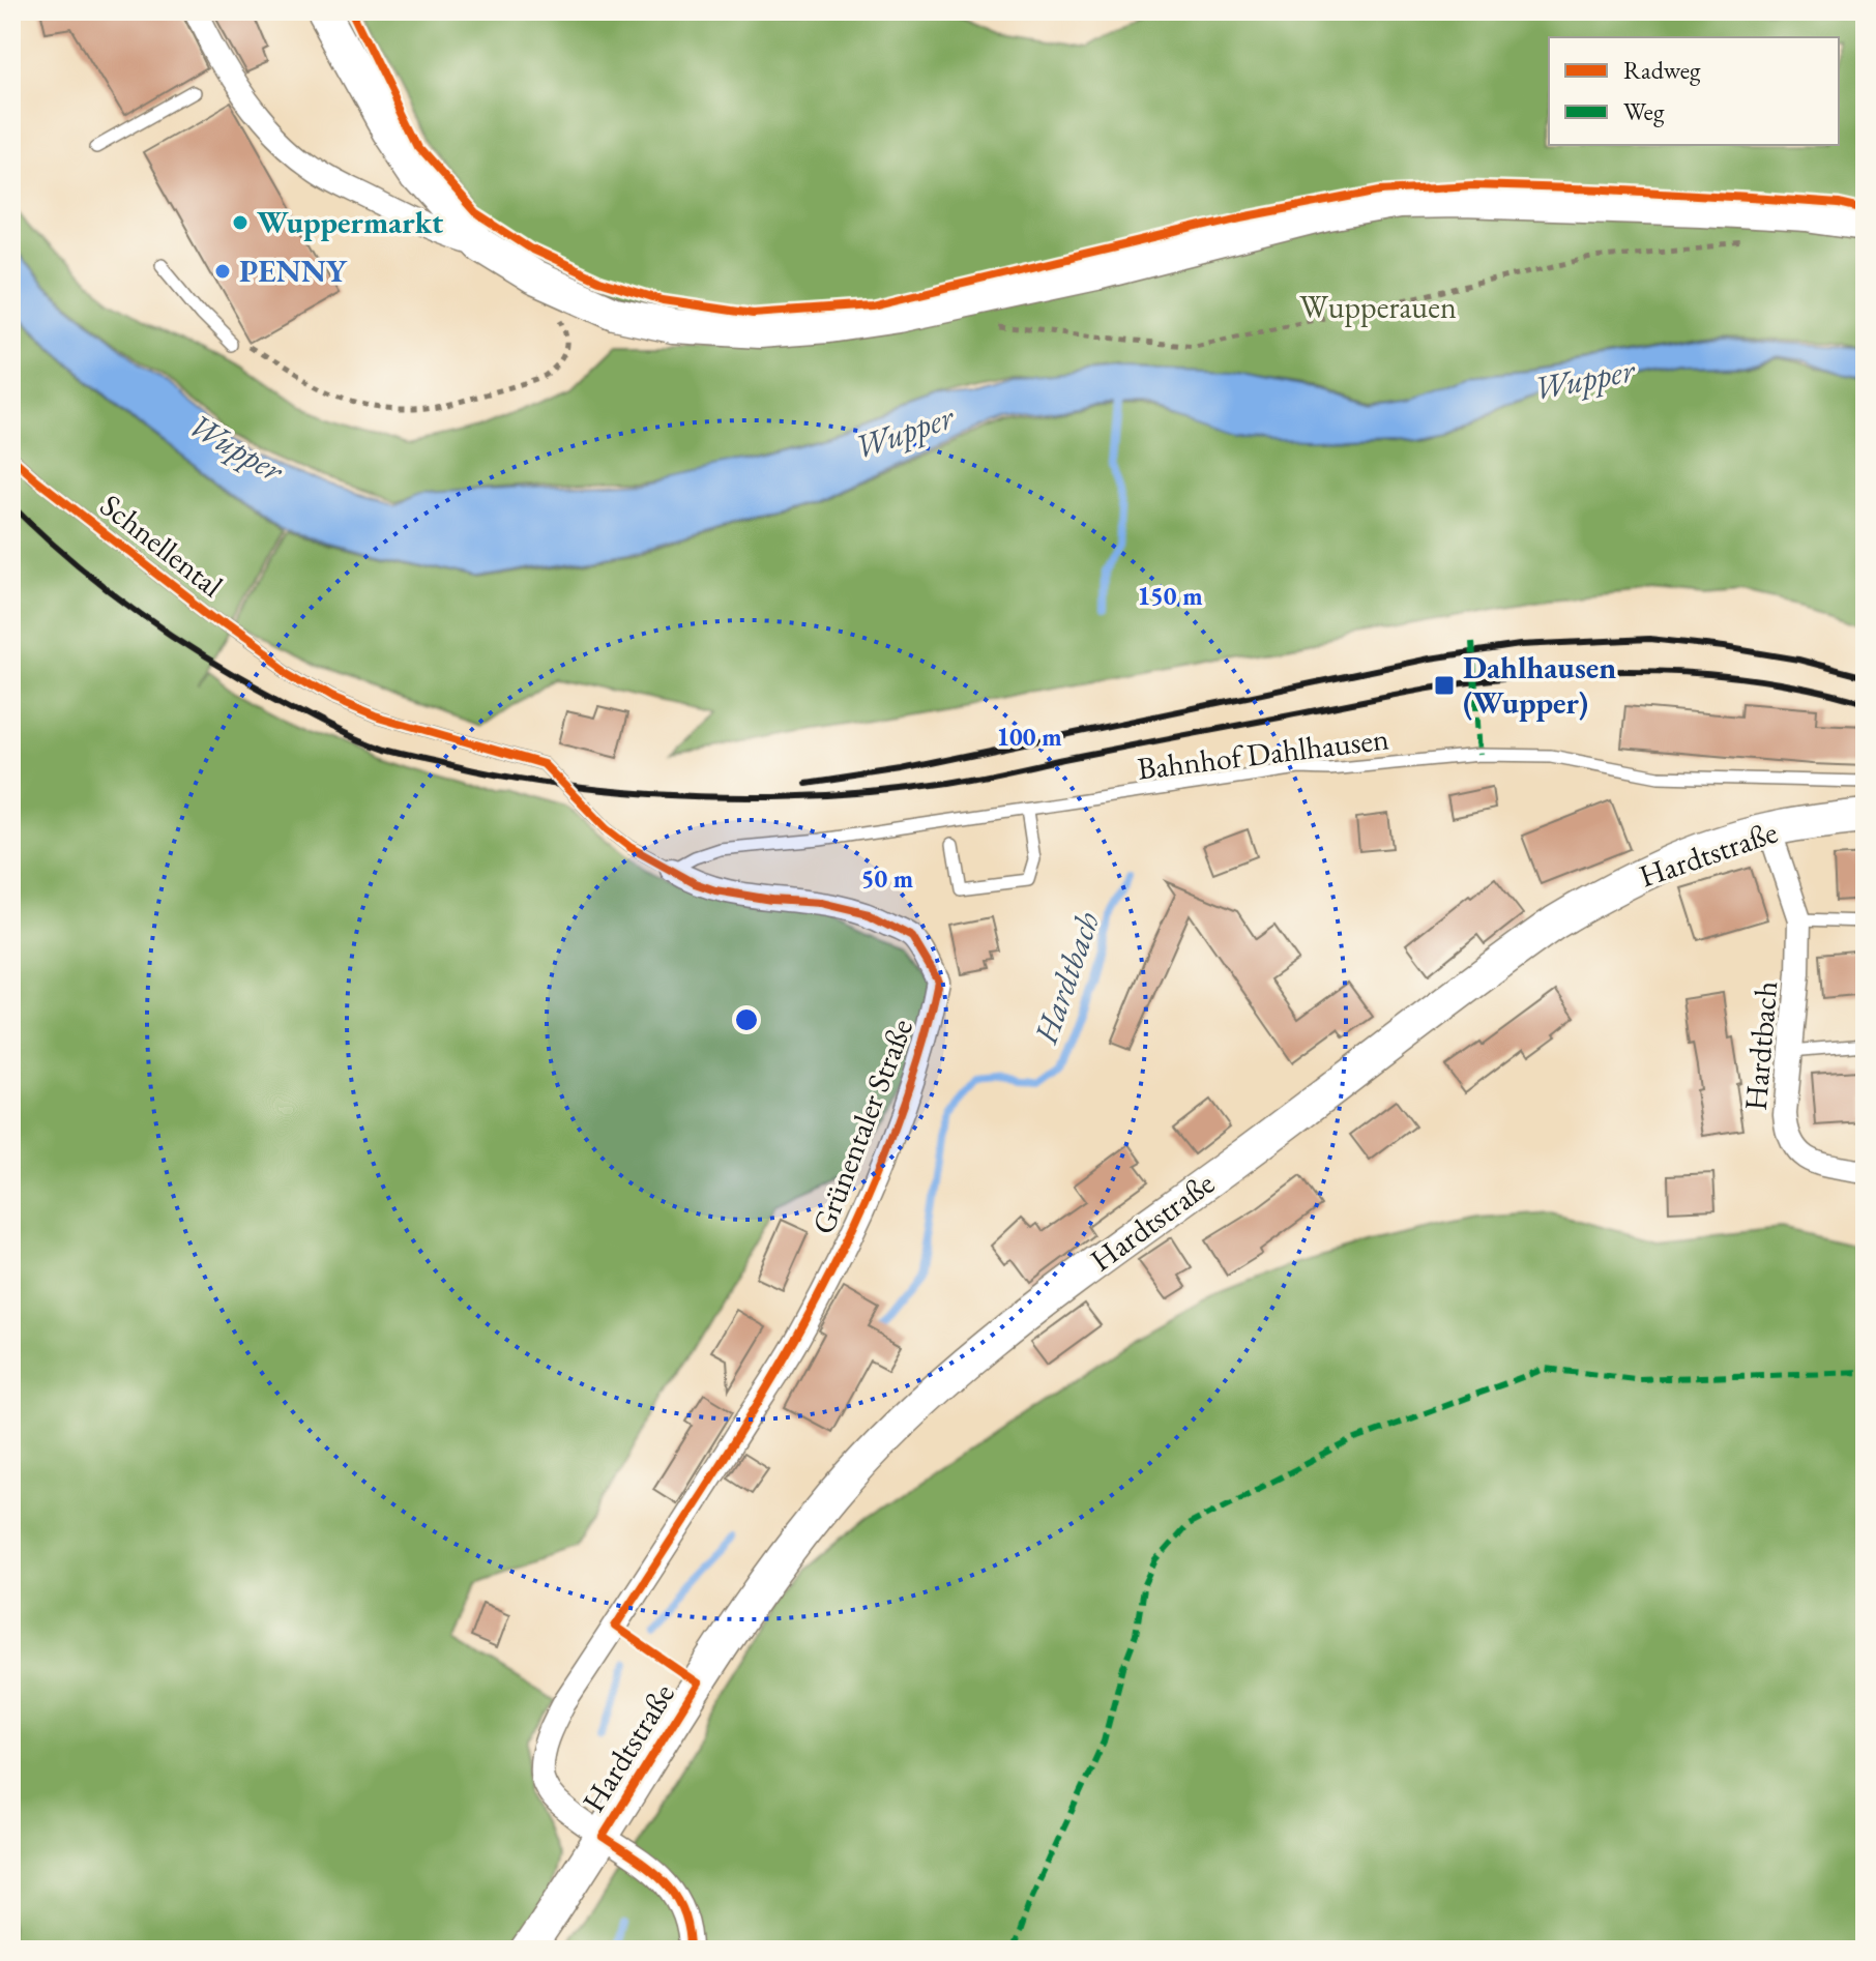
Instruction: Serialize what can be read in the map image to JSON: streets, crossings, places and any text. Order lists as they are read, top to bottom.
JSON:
{
  "streets": {
    "main road": ["Hardtstraße"],
    "street": ["Hardtbach", "Grünentaler Straße"],
    "lane": ["Schnellental", "Bahnhof Dahlhausen"]
  },
  "crossings": [
    ["Schnellental", "Grünentaler Straße"],
    ["Bahnhof Dahlhausen", "Grünentaler Straße"],
    ["Hardtstraße", "Hardtbach"],
    ["Hardtstraße", "Grünentaler Straße"]
  ],
  "water": ["Wupper", "Hardtbach"],
  "parks": ["Wupperauen"],
  "places": {
    "other": ["Wuppermarkt", "PENNY"],
    "transit": ["Dahlhausen (Wupper)"]
  },
  "legend": ["Radweg", "Weg"],
  "rings": ["150 m", "100 m", "50 m"]
}
